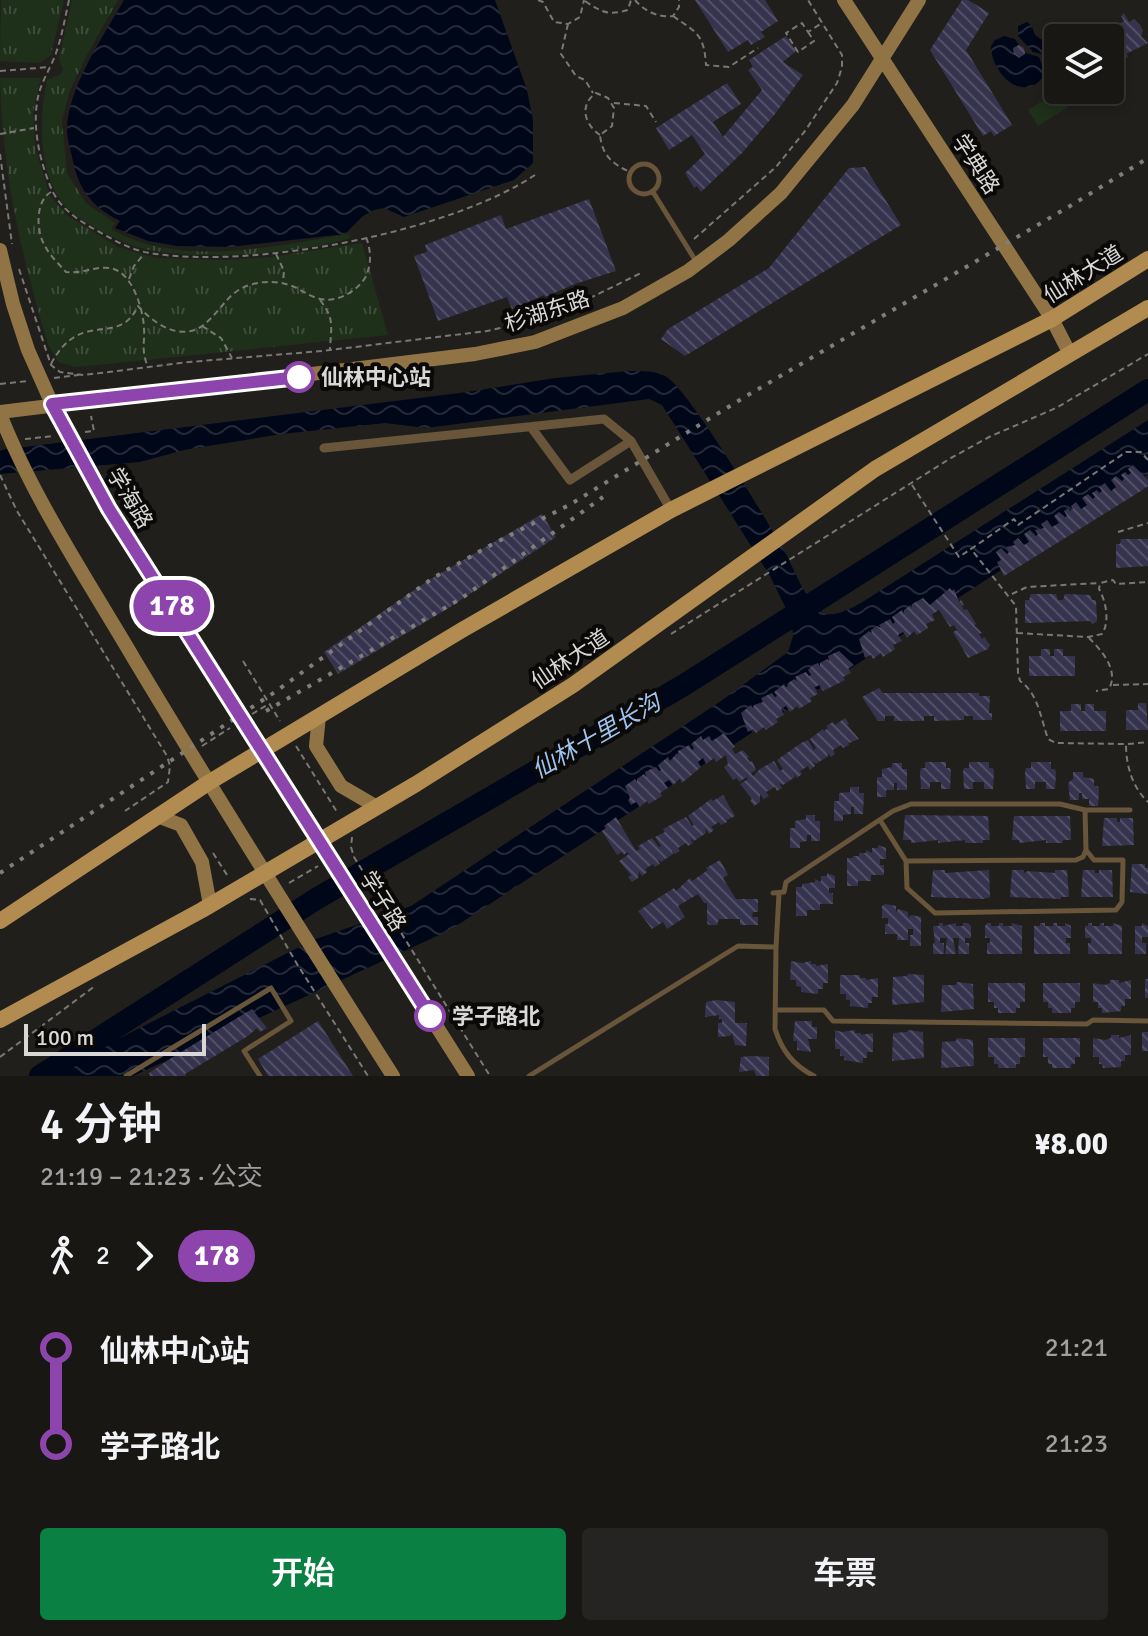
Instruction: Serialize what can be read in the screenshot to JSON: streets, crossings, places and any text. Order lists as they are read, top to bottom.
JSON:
{
  "streets": {
    "main road": [
      "学典路",
      "仙林大道",
      "杉湖东路",
      "学海路",
      "学子路"
    ]
  },
  "crossings": [
    ["学典路", "仙林大道"],
    ["学典路", "杉湖东路"],
    ["仙林大道", "学海路"],
    ["仙林大道", "学子路"],
    ["杉湖东路", "学海路"],
    ["学海路", "学子路"]
  ],
  "water": ["仙林十里长沟"],
  "places": ["仙林中心站", "学子路北"],
  "lines": ["bus line 178"],
  "scale_bar": "100 m",
  "page": {
    "on_map": "178",
    "scale": "100 m",
    "heading": ["4 分钟", "21:19 – 21:23 · 公交", "¥8.00"],
    "legs": ["2", "178"],
    "list": [
      {
        "name": "仙林中心站",
        "value": "21:21"
      },
      {
        "name": "学子路北",
        "value": "21:23"
      }
    ],
    "buttons": ["开始", "车票"]
  }
}
